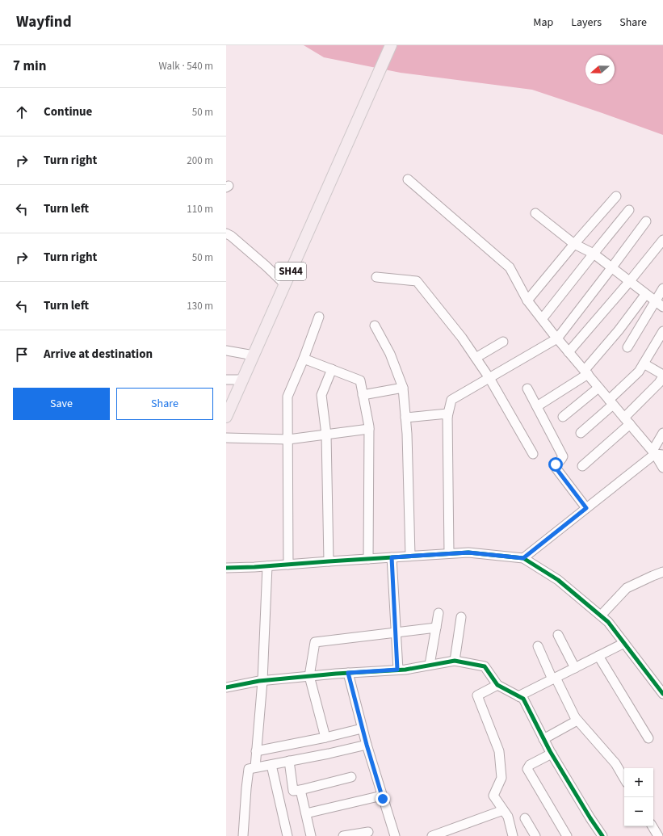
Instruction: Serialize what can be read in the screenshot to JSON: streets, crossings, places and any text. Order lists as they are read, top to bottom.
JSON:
{
  "streets": {
    "main road": ["SH44"]
  },
  "north": "left",
  "page": {
    "header": "Wayfind",
    "nav": ["Map", "Layers", "Share"],
    "heading": ["7 min", "Walk · 540 m"],
    "list": [
      ["Continue", "50 m"],
      ["Turn right", "200 m"],
      ["Turn left", "110 m"],
      ["Turn right", "50 m"],
      ["Turn left", "130 m"],
      "Arrive at destination"
    ],
    "buttons": ["Save", "Share"],
    "map_buttons": ["+", "−"]
  }
}
